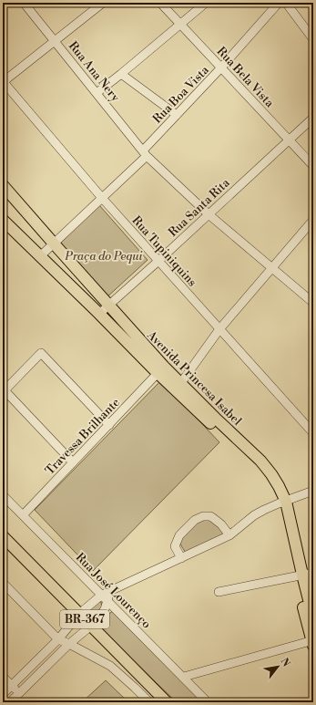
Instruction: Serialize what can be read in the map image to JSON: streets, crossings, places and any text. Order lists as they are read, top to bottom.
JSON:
{
  "streets": {
    "main road": ["Avenida Princesa Isabel", "BR-367"],
    "street": [
      "Rua Ana Nery",
      "Rua Bela Vista",
      "Rua Boa Vista",
      "Rua Santa Rita",
      "Rua Tupiniquins",
      "Travessa Brilhante",
      "Rua José Lourenço"
    ]
  },
  "crossings": [
    ["Rua Ana Nery", "Rua Boa Vista"],
    ["Rua Ana Nery", "Rua Santa Rita"],
    ["Rua Bela Vista", "Rua Boa Vista"],
    ["Rua Bela Vista", "Rua Santa Rita"],
    ["Rua Boa Vista", "Rua Tupiniquins"],
    ["Rua Boa Vista", "Avenida Princesa Isabel"],
    ["Rua Santa Rita", "Rua Tupiniquins"],
    ["Rua Santa Rita", "Avenida Princesa Isabel"],
    ["Avenida Princesa Isabel", "Travessa Brilhante"],
    ["Travessa Brilhante", "Rua José Lourenço"]
  ],
  "parks": ["Praça do Pequi"],
  "north": "top right"
}
